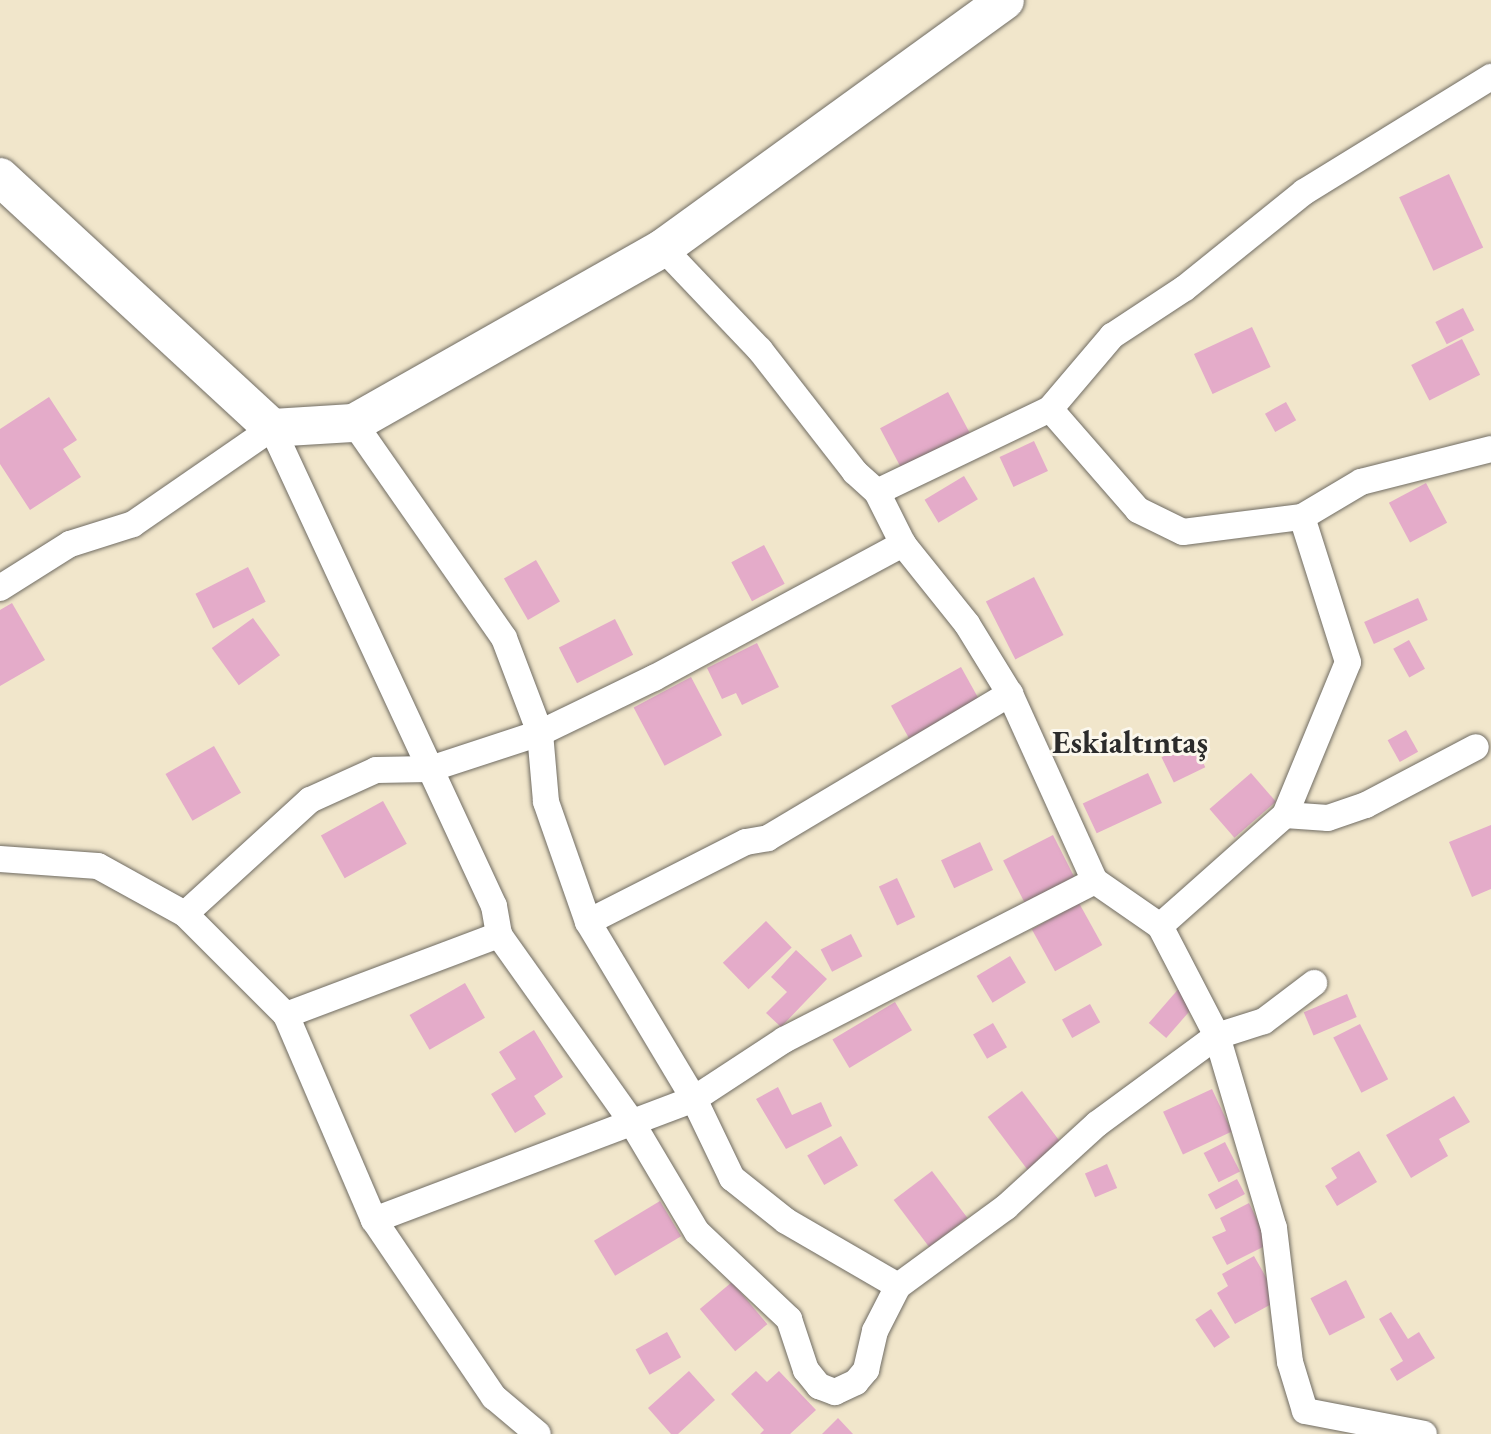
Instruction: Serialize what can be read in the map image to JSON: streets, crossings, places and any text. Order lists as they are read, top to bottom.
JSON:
{
  "districts": ["Eskialtıntaş"]
}
